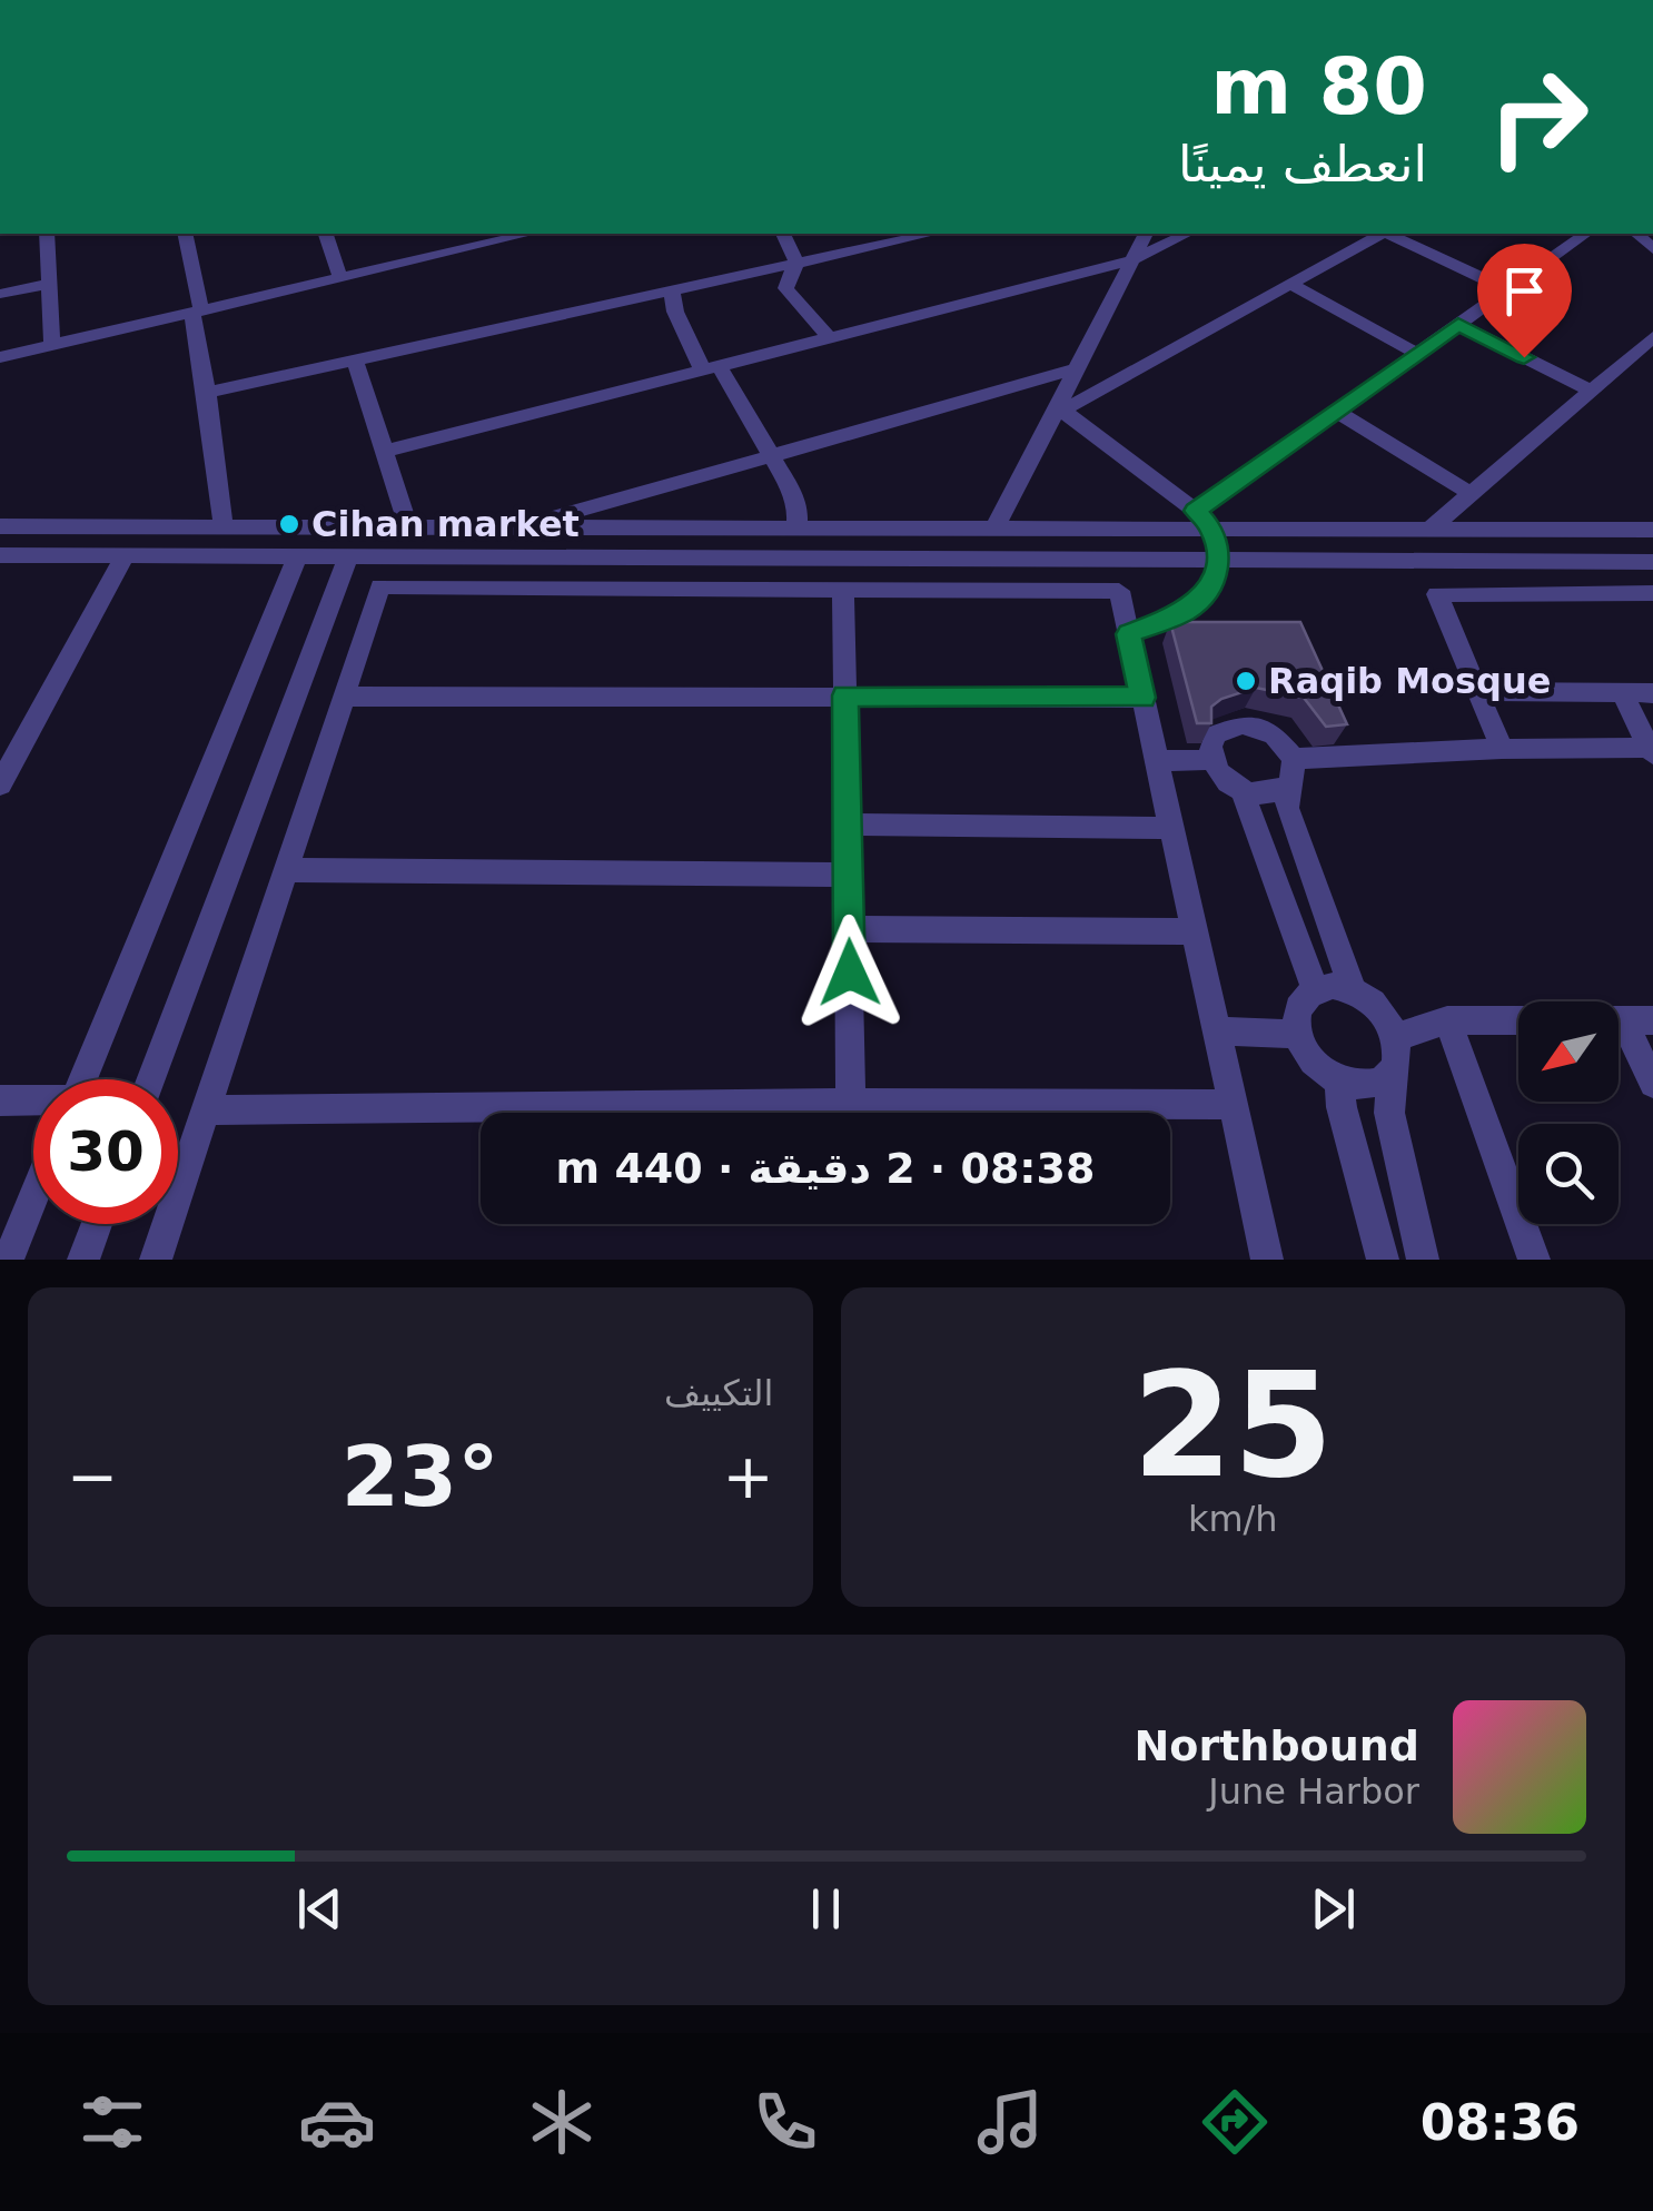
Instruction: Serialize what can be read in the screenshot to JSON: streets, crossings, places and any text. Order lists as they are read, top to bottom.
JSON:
{
  "places": ["Cihan market", "Raqib Mosque"],
  "north": "bottom left",
  "page": {
    "turn": ["80 m", "انعطف يمينًا"],
    "limit": "30",
    "trip": "08:38 · 2 دقيقة · 440 m",
    "tile": [
      ["25", "km/h"],
      "التكييف"
    ],
    "heat": ["−", "23°", "+"],
    "song": ["Northbound", "June Harbor"],
    "tabs": "08:36"
  }
}
